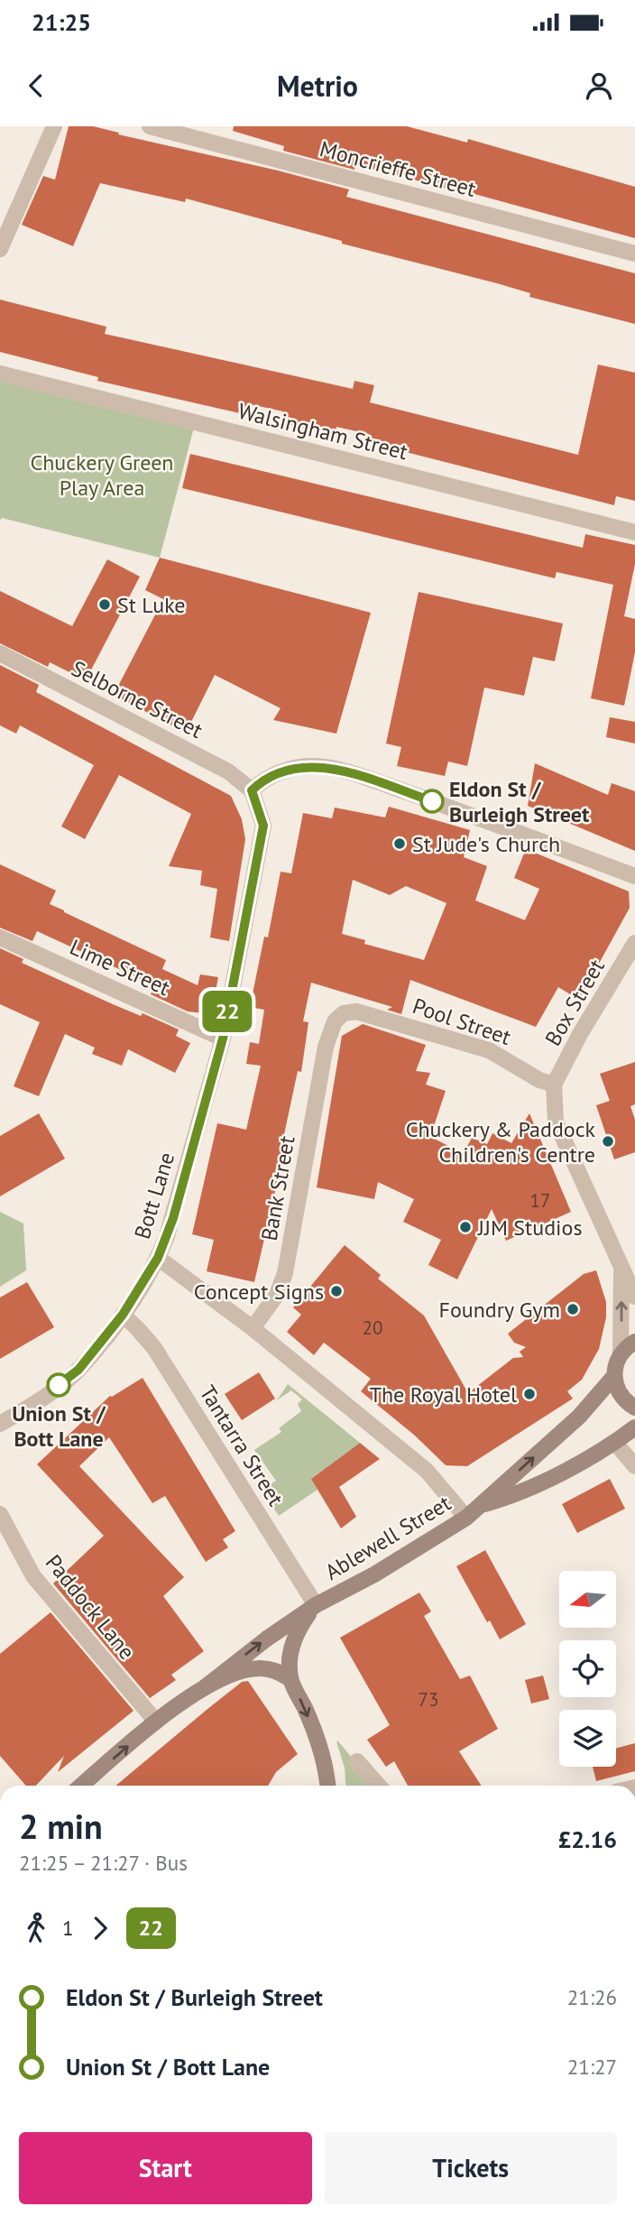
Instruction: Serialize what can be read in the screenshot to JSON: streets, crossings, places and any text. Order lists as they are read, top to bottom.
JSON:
{
  "streets": {
    "street": [
      "Moncrieffe Street",
      "Walsingham Street",
      "Selborne Street",
      "Lime Street",
      "Box Street",
      "Pool Street",
      "Bank Street",
      "Bott Lane",
      "Tantarra Street",
      "Ablewell Street",
      "Paddock Lane"
    ]
  },
  "crossings": [
    ["Selborne Street", "Bott Lane"],
    ["Lime Street", "Bott Lane"],
    ["Box Street", "Pool Street"],
    ["Pool Street", "Bank Street"],
    ["Bank Street", "Bott Lane"],
    ["Bott Lane", "Ablewell Street"],
    ["Tantarra Street", "Ablewell Street"],
    ["Ablewell Street", "Paddock Lane"]
  ],
  "parks": ["Chuckery Green Play Area"],
  "places": [
    "St Luke",
    "Eldon St / Burleigh Street",
    "St Jude's Church",
    "Chuckery & Paddock Children's Centre",
    "JJM Studios",
    "Concept Signs",
    "Foundry Gym",
    "Union St / Bott Lane",
    "The Royal Hotel"
  ],
  "lines": ["bus line 22"],
  "house_numbers": ["17", "20", "73"],
  "north": "left",
  "page": {
    "status": "21:25",
    "header": "Metrio",
    "on_map": "22",
    "heading": ["2 min", "21:25 – 21:27 · Bus", "£2.16"],
    "legs": ["1", "22"],
    "list": [
      {
        "name": "Eldon St / Burleigh Street",
        "value": "21:26"
      },
      {
        "name": "Union St / Bott Lane",
        "value": "21:27"
      }
    ],
    "buttons": ["Start", "Tickets"]
  }
}
